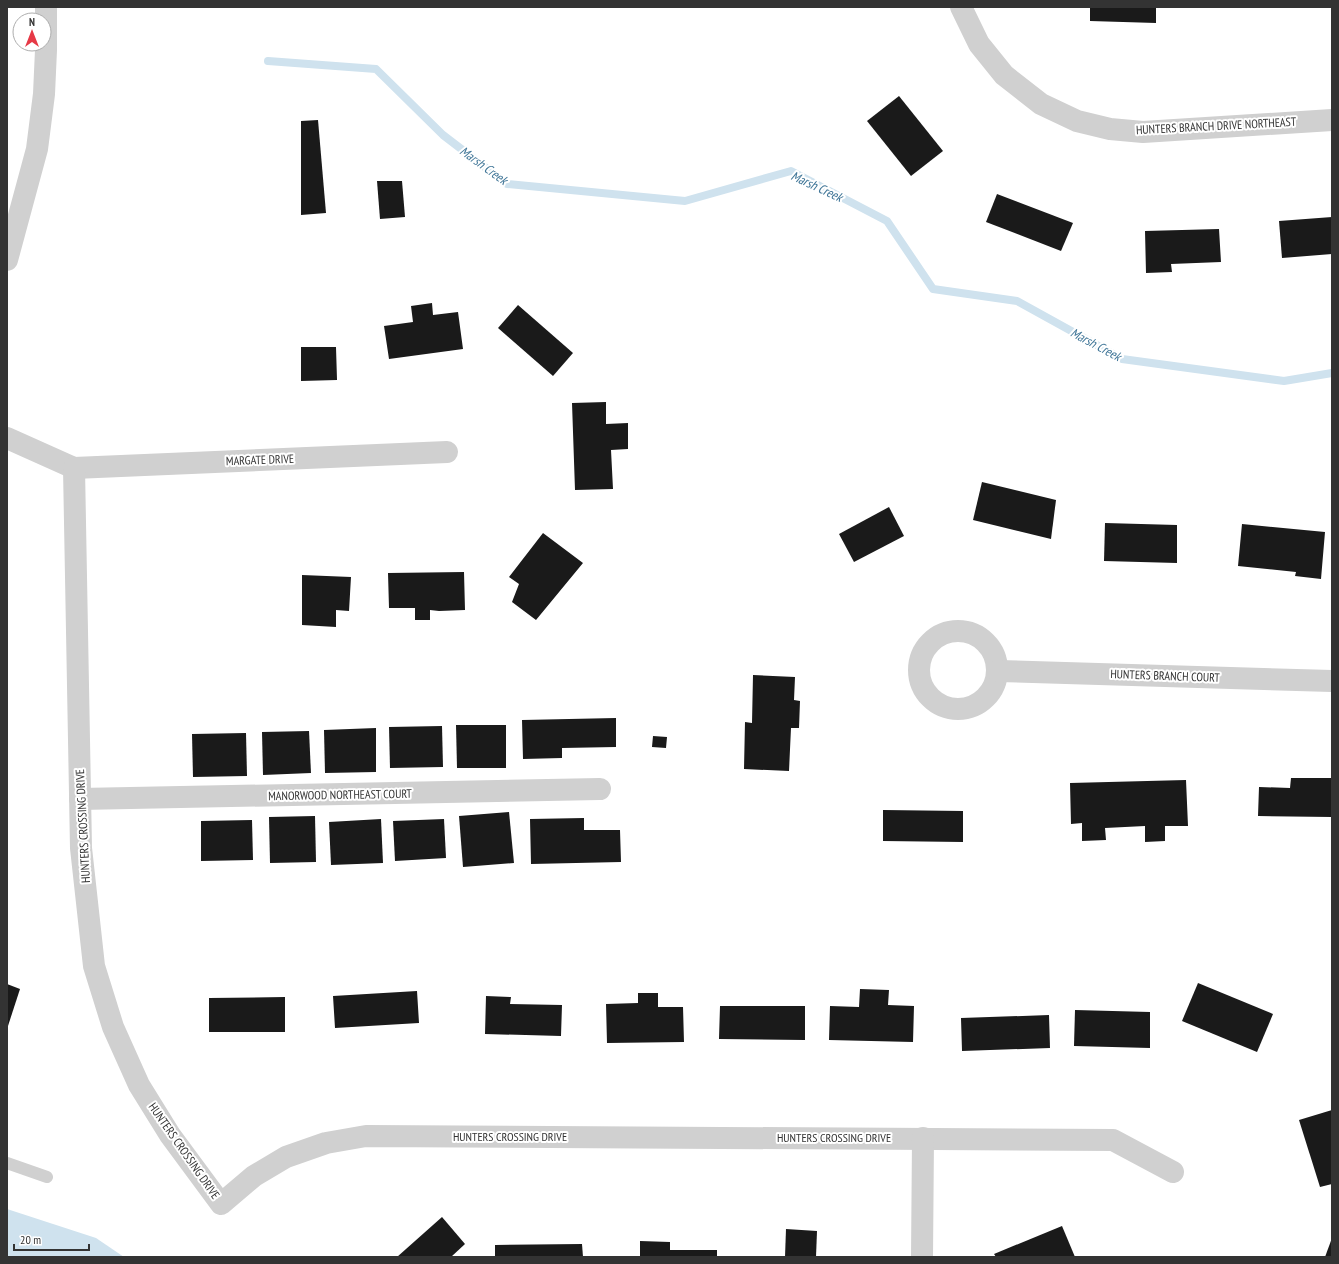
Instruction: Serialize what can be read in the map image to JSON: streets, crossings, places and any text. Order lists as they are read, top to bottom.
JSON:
{
  "streets": {
    "street": [
      "HUNTERS BRANCH DRIVE NORTHEAST",
      "MARGATE DRIVE",
      "HUNTERS BRANCH COURT",
      "MANORWOOD NORTHEAST COURT",
      "HUNTERS CROSSING DRIVE"
    ]
  },
  "crossings": [
    ["MARGATE DRIVE", "HUNTERS CROSSING DRIVE"],
    ["MANORWOOD NORTHEAST COURT", "HUNTERS CROSSING DRIVE"]
  ],
  "water": ["Marsh Creek"],
  "scale_bar": "20 m",
  "north": "top"
}
